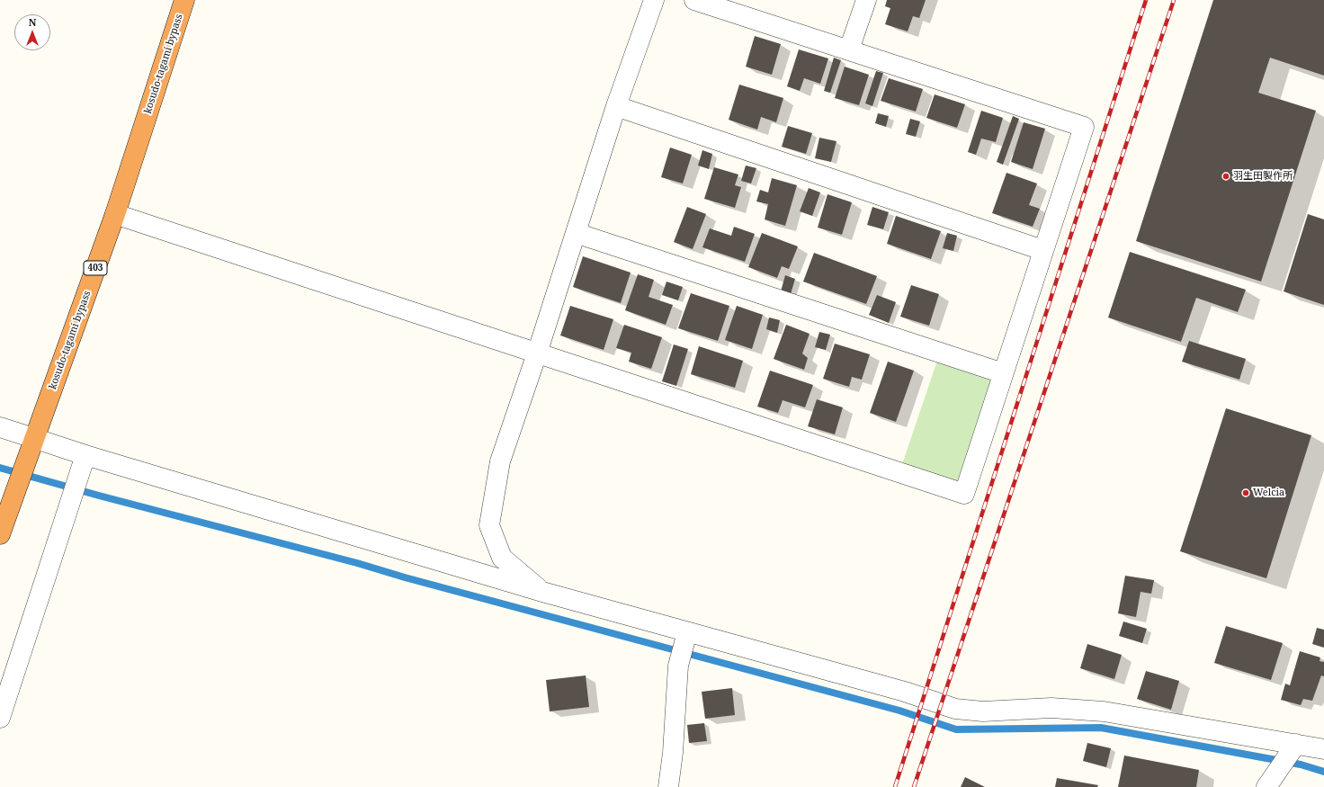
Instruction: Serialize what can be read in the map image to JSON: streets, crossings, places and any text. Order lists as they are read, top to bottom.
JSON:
{
  "streets": {
    "highway": ["kosudo-tagami bypass", "403"]
  },
  "places": ["羽生田製作所", "Welcia"],
  "north": "top"
}
